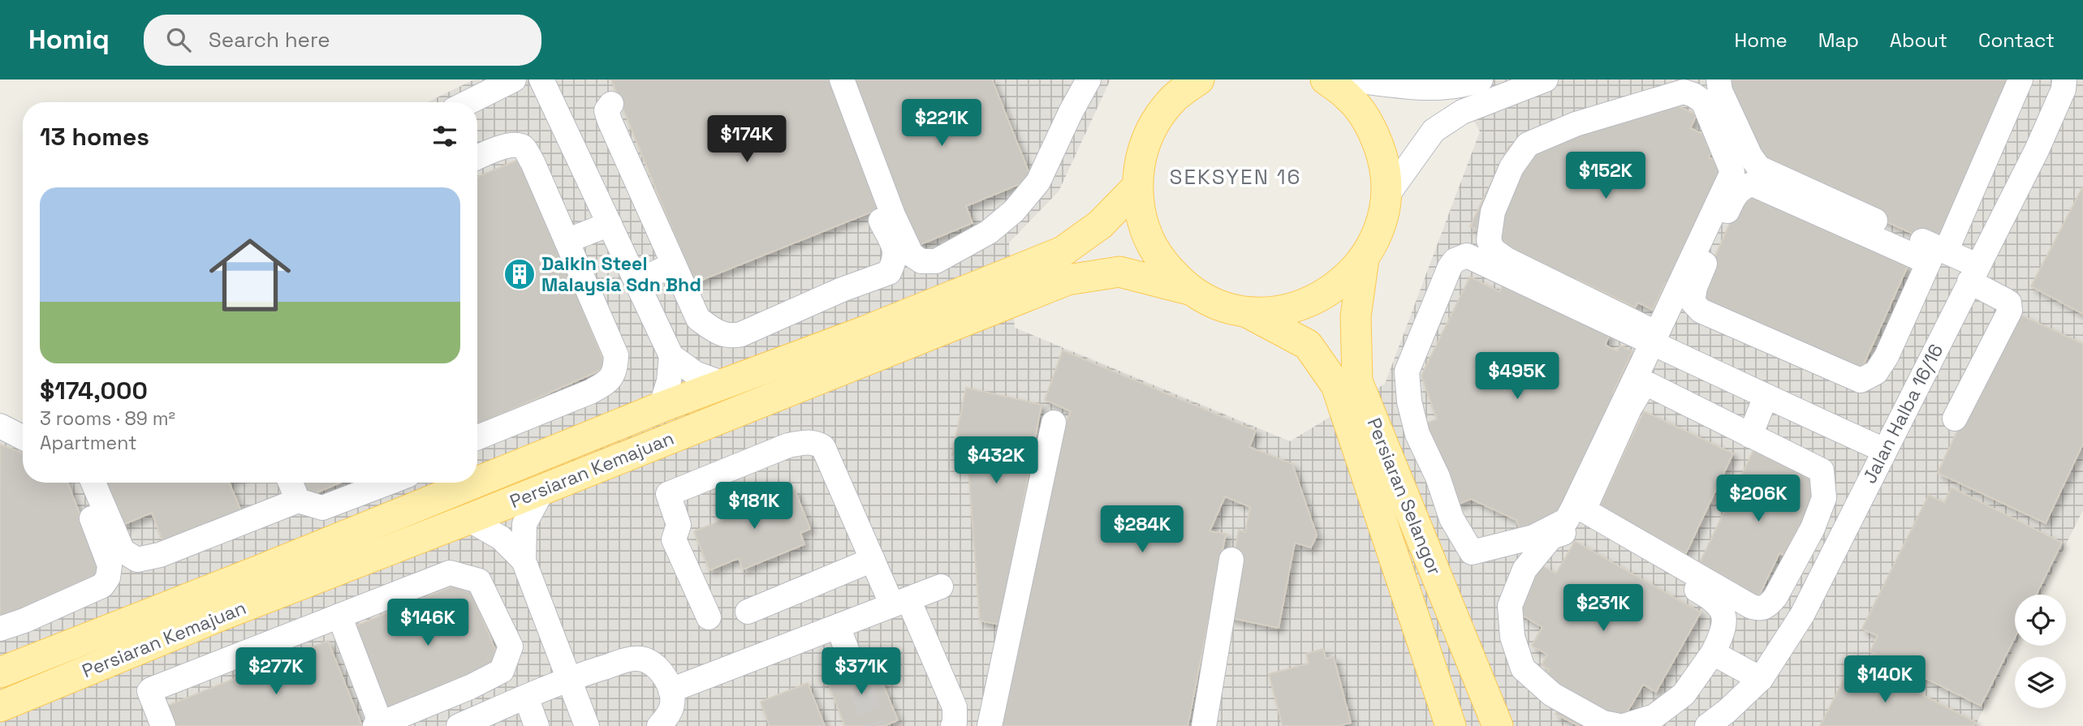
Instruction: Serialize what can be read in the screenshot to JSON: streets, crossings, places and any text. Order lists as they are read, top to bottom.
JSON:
{
  "streets": {
    "main road": ["Persiaran Kemajuan", "Persiaran Selangor"],
    "street": ["Jalan Halba 16/16"]
  },
  "districts": ["SEKSYEN 16"],
  "places": {
    "building": ["Daikin Steel Malaysia Sdn Bhd"]
  },
  "page": {
    "header": "Homiq",
    "search": "Search here",
    "nav": [
      "Home",
      "Map",
      "About",
      "Contact"
    ],
    "price": [
      "$221K",
      "$174K",
      "$152K",
      "$495K",
      "$432K",
      "$206K",
      "$181K",
      "$284K",
      "$231K",
      "$146K",
      "$277K",
      "$371K",
      "$140K"
    ],
    "heading": "13 homes",
    "list": [
      {
        "name": "$174,000",
        "note": "3 rooms · 89 m² · Apartment"
      }
    ]
  }
}
